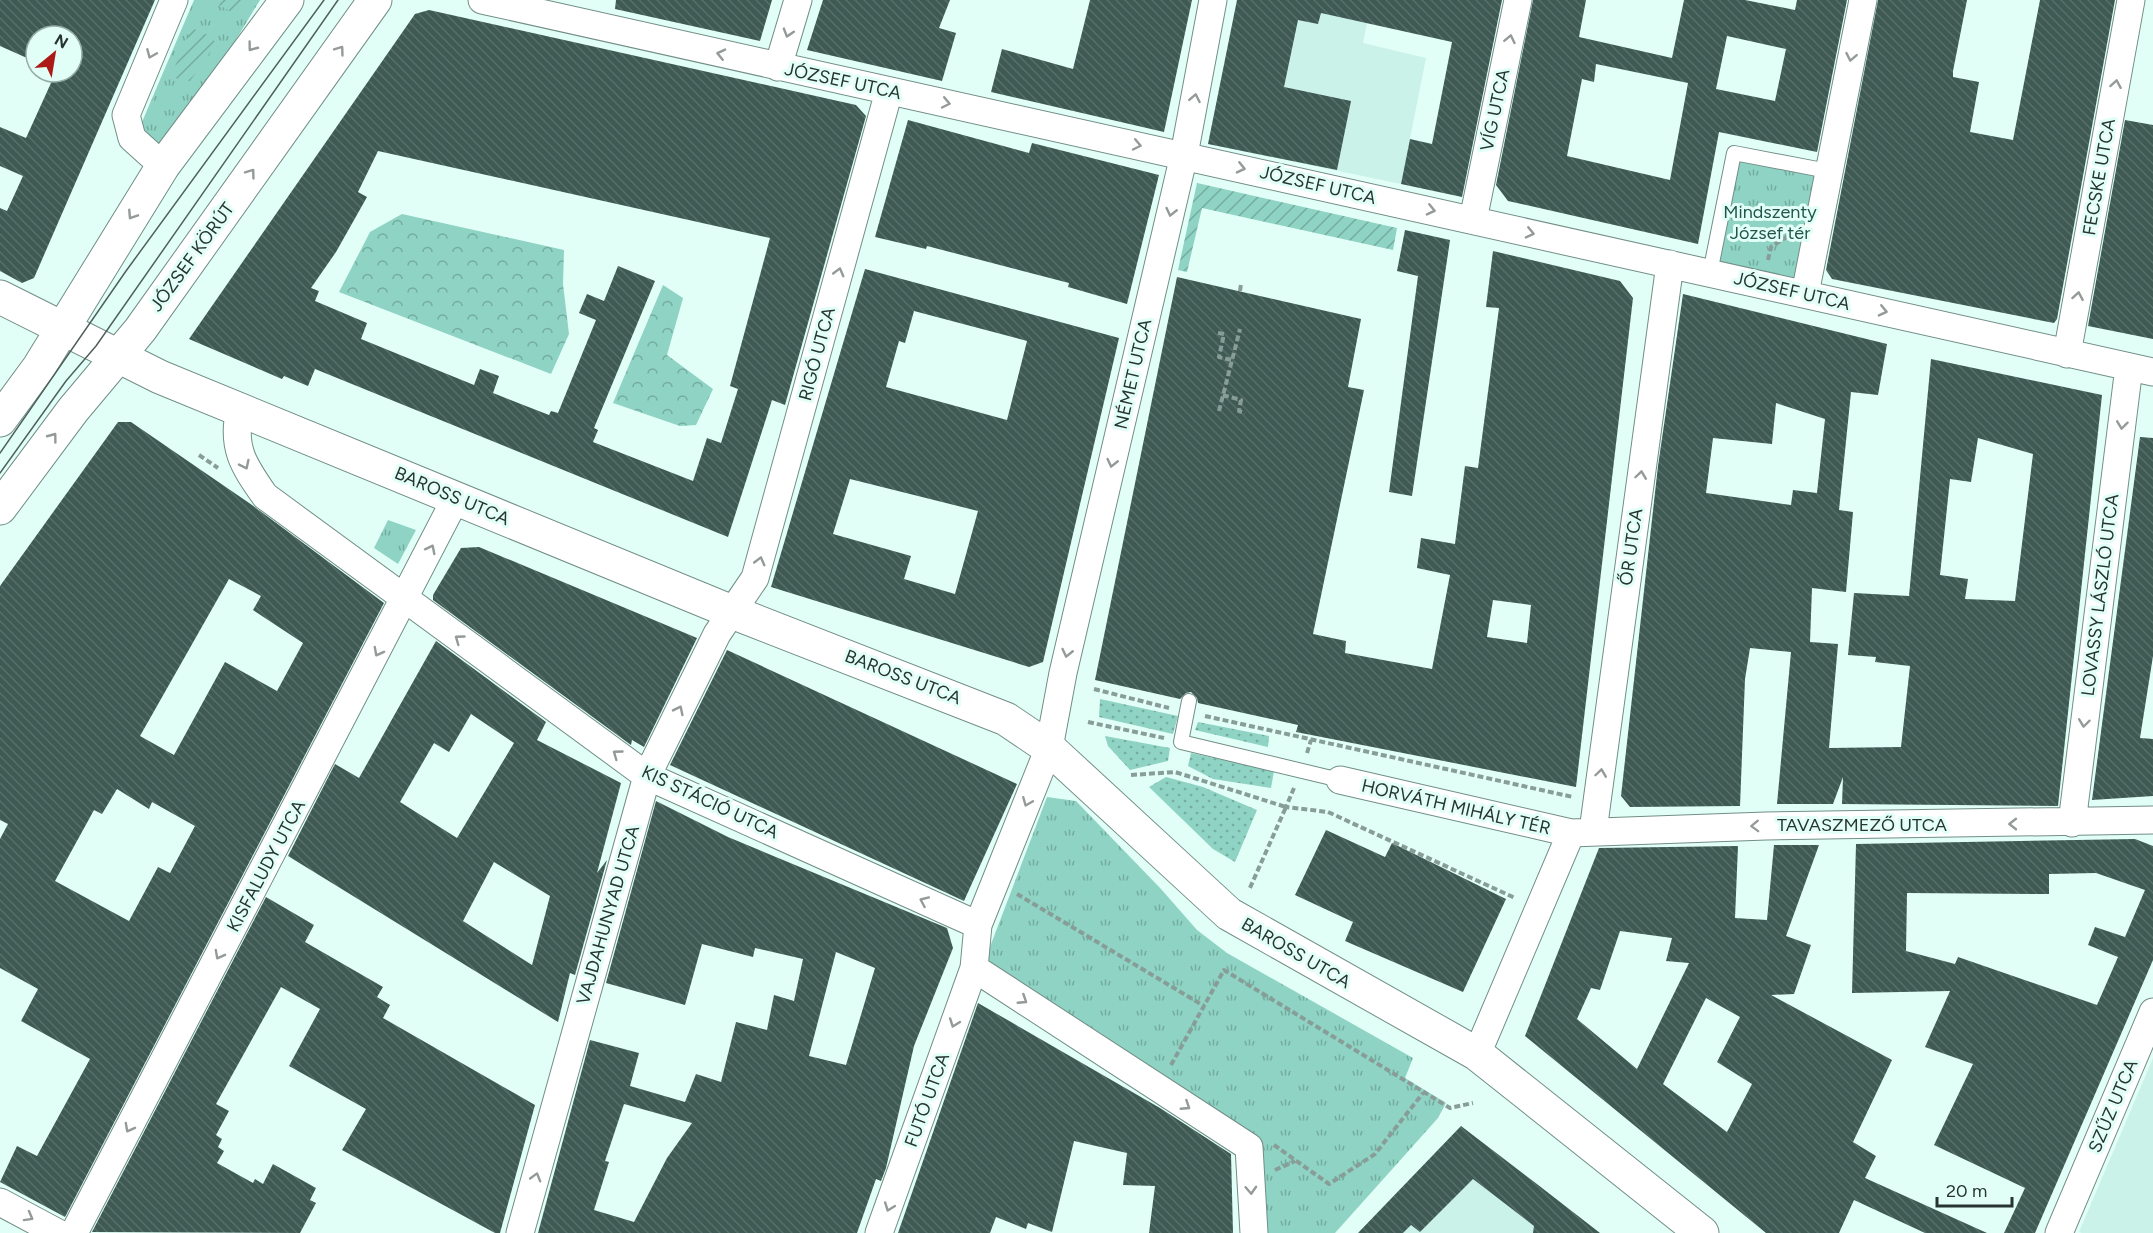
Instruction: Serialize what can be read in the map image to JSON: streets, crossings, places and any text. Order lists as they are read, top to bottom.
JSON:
{
  "streets": {
    "street": [
      "JÓZSEF UTCA",
      "VÍG UTCA",
      "FECSKE UTCA",
      "JÓZSEF KÖRÚT",
      "RIGÓ UTCA",
      "NÉMET UTCA",
      "BAROSS UTCA",
      "ŐR UTCA",
      "LOVASSY LÁSZLÓ UTCA",
      "KIS STÁCIÓ UTCA",
      "HORVÁTH MIHÁLY TÉR",
      "TAVASZMEZŐ UTCA",
      "KISFALUDY UTCA",
      "VAJDAHUNYAD UTCA",
      "FUTÓ UTCA",
      "SZŰZ UTCA"
    ]
  },
  "crossings": [
    ["JÓZSEF UTCA", "VÍG UTCA"],
    ["JÓZSEF UTCA", "FECSKE UTCA"],
    ["JÓZSEF UTCA", "RIGÓ UTCA"],
    ["JÓZSEF UTCA", "NÉMET UTCA"],
    ["JÓZSEF UTCA", "ŐR UTCA"],
    ["JÓZSEF UTCA", "LOVASSY LÁSZLÓ UTCA"],
    ["JÓZSEF KÖRÚT", "BAROSS UTCA"],
    ["RIGÓ UTCA", "BAROSS UTCA"],
    ["RIGÓ UTCA", "VAJDAHUNYAD UTCA"],
    ["NÉMET UTCA", "BAROSS UTCA"],
    ["BAROSS UTCA", "KIS STÁCIÓ UTCA"],
    ["BAROSS UTCA", "HORVÁTH MIHÁLY TÉR"],
    ["BAROSS UTCA", "KISFALUDY UTCA"],
    ["BAROSS UTCA", "VAJDAHUNYAD UTCA"],
    ["ŐR UTCA", "HORVÁTH MIHÁLY TÉR"],
    ["ŐR UTCA", "TAVASZMEZŐ UTCA"],
    ["LOVASSY LÁSZLÓ UTCA", "TAVASZMEZŐ UTCA"],
    ["KIS STÁCIÓ UTCA", "KISFALUDY UTCA"],
    ["KIS STÁCIÓ UTCA", "VAJDAHUNYAD UTCA"],
    ["HORVÁTH MIHÁLY TÉR", "TAVASZMEZŐ UTCA"]
  ],
  "one_way": [
    "VÍG UTCA",
    "FECSKE UTCA",
    "RIGÓ UTCA",
    "ŐR UTCA",
    "LOVASSY LÁSZLÓ UTCA",
    "TAVASZMEZŐ UTCA",
    "VAJDAHUNYAD UTCA",
    "FUTÓ UTCA"
  ],
  "parks": ["Mindszenty József tér"],
  "scale_bar": "20 m",
  "north": "top right"
}
